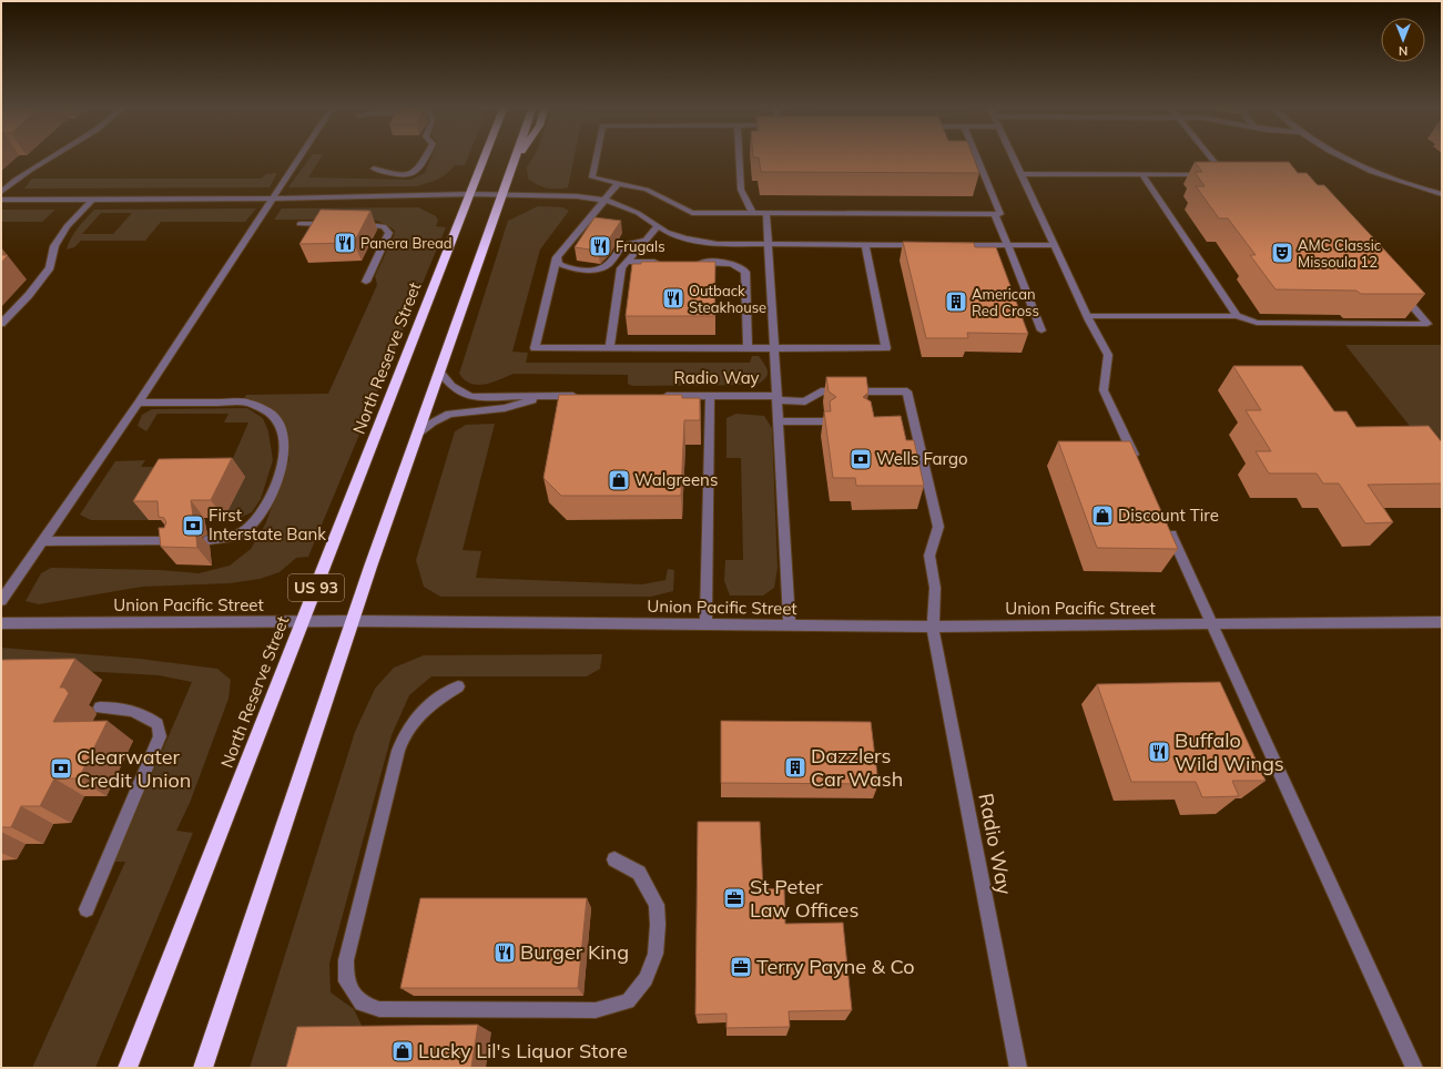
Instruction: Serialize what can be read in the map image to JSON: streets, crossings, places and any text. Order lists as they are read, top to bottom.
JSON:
{
  "streets": {
    "highway": ["North Reserve Street", "US 93"],
    "street": ["Radio Way", "Union Pacific Street"]
  },
  "crossings": [
    ["North Reserve Street", "Union Pacific Street"],
    ["Radio Way", "Union Pacific Street"],
    ["US 93", "Union Pacific Street"]
  ],
  "places": {
    "restaurant": [
      "Panera Bread",
      "Frugals",
      "Outback Steakhouse",
      "Buffalo Wild Wings",
      "Burger King"
    ],
    "theatre": ["AMC Classic Missoula 12"],
    "building": ["American Red Cross", "Dazzlers Car Wash"],
    "bank": ["Wells Fargo", "First Interstate Bank", "Clearwater Credit Union"],
    "shop": ["Walgreens", "Discount Tire", "Lucky Lil's Liquor Store"],
    "office": ["St Peter Law Offices", "Terry Payne & Co"]
  },
  "north": "bottom"
}
